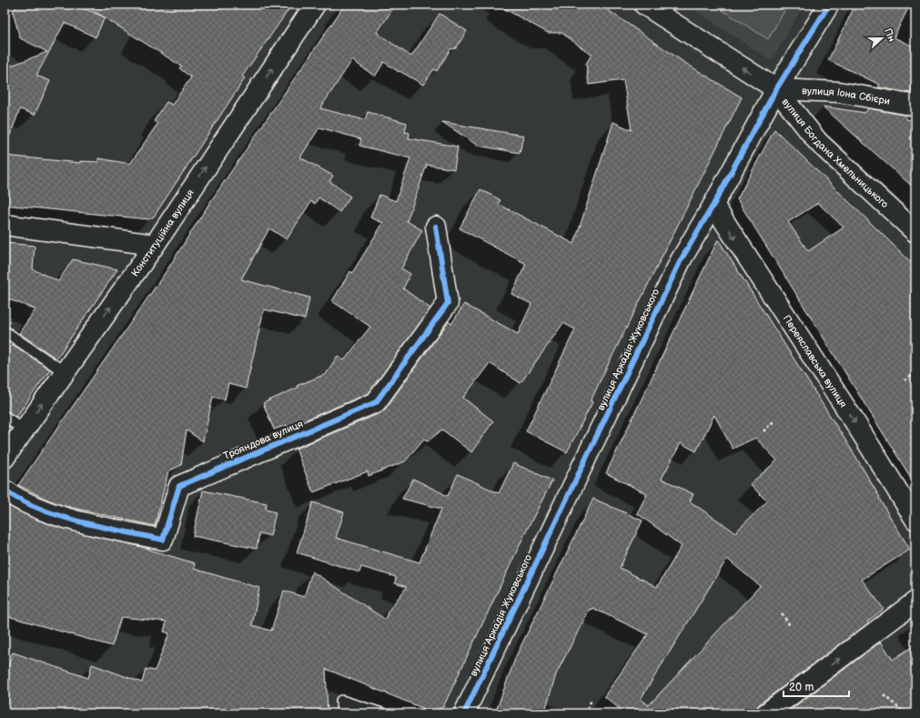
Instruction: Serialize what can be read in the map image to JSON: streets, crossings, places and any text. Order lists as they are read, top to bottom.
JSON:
{
  "streets": {
    "street": [
      "вулиця Іона Сбієри",
      "вулиця Богдана Хмельницького",
      "Конституційна вулиця",
      "вулиця Аркадія Жуковського",
      "Переяславська вулиця",
      "Трояндова вулиця"
    ]
  },
  "crossings": [
    ["вулиця Іона Сбієри", "вулиця Богдана Хмельницького"],
    ["вулиця Іона Сбієри", "вулиця Аркадія Жуковського"],
    ["вулиця Богдана Хмельницького", "вулиця Аркадія Жуковського"],
    ["вулиця Аркадія Жуковського", "Переяславська вулиця"]
  ],
  "one_way": ["вулиця Богдана Хмельницького", "Конституційна вулиця", "Переяславська вулиця"],
  "scale_bar": "20 m",
  "north": "right"
}
